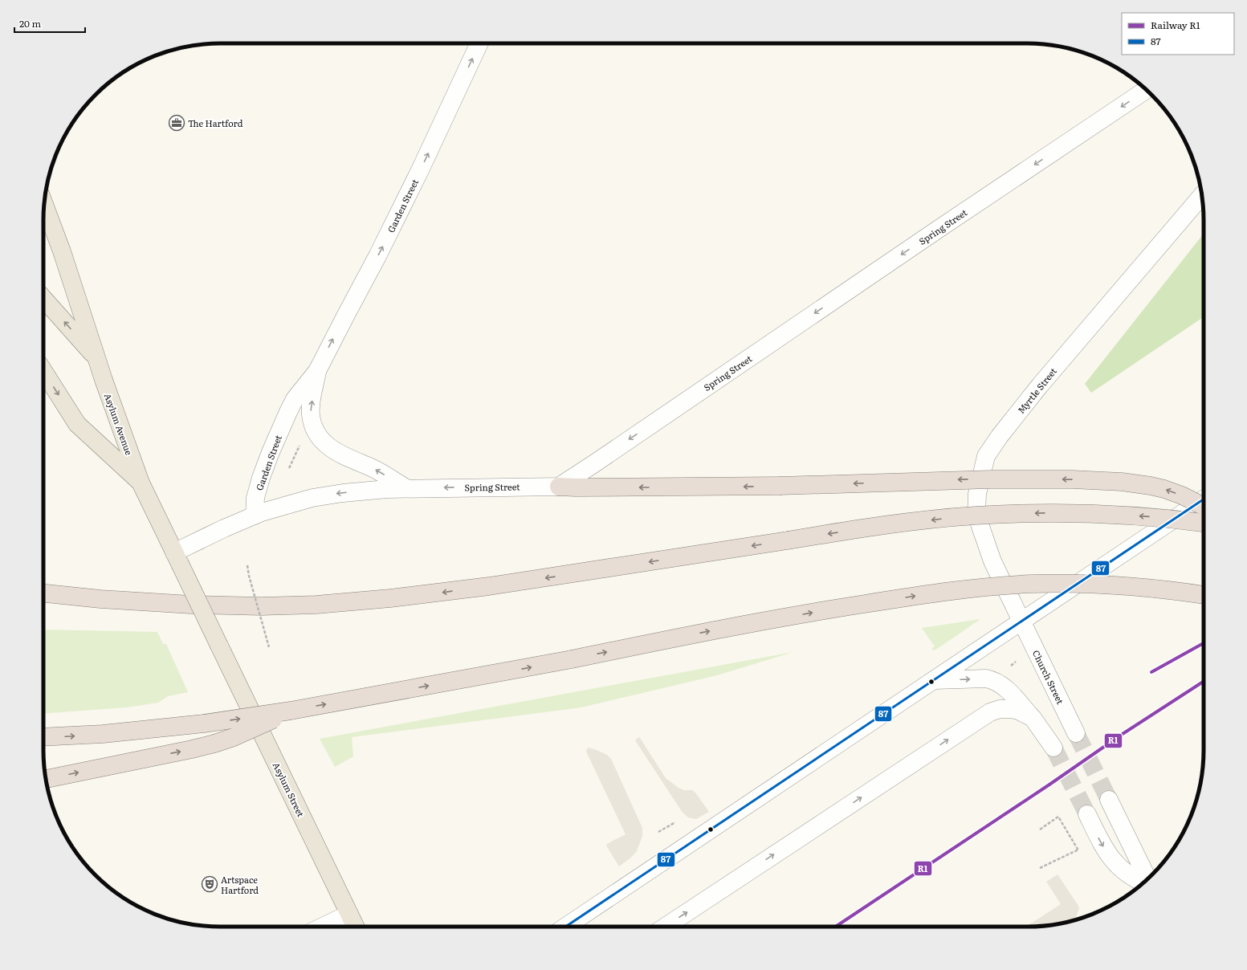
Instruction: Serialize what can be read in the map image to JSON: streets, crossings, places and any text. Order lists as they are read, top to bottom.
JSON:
{
  "streets": {
    "main road": ["Asylum Avenue", "Asylum Street"],
    "street": [
      "Garden Street",
      "Spring Street",
      "Myrtle Street",
      "Church Street"
    ]
  },
  "crossings": [
    ["Garden Street", "Spring Street"],
    ["Myrtle Street", "Church Street"],
    ["Asylum Avenue", "Asylum Street"]
  ],
  "one_way": ["Garden Street", "Spring Street"],
  "places": {
    "office": ["The Hartford"],
    "theatre": ["Artspace Hartford"]
  },
  "lines": ["transit line 87", "rail line R1"],
  "legend": ["Railway R1", "87"],
  "scale_bar": "20 m"
}
